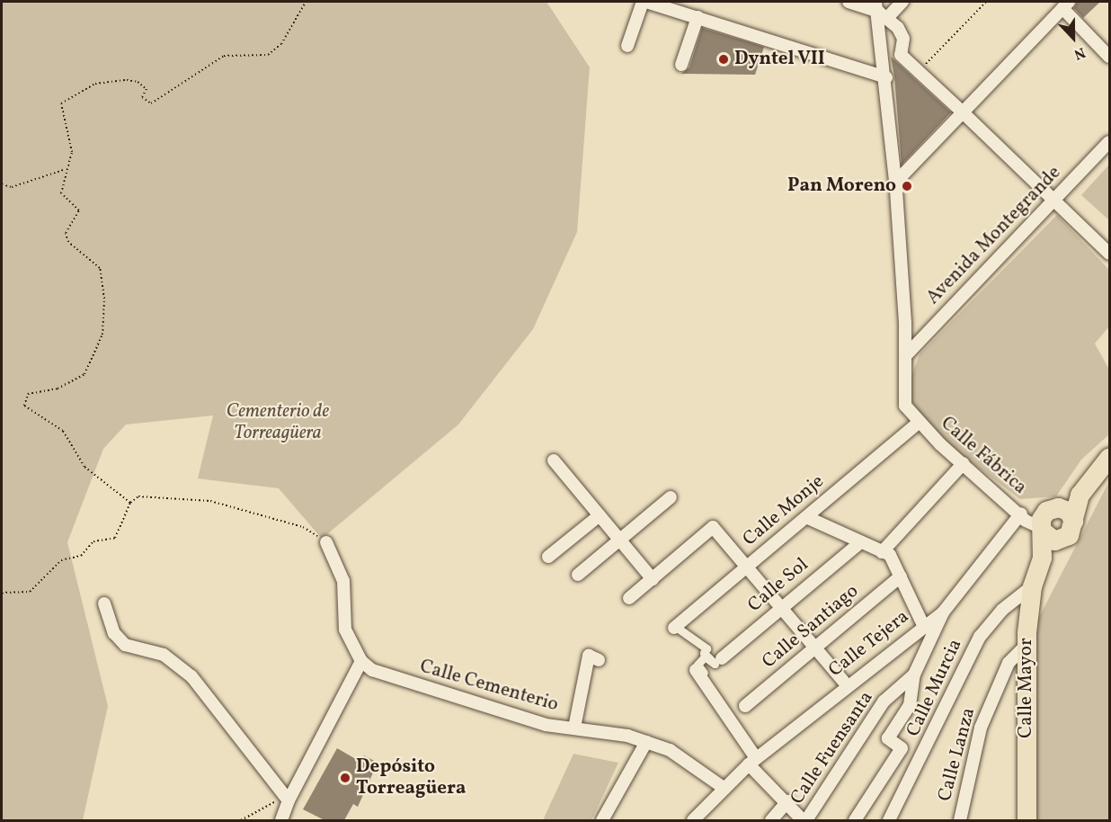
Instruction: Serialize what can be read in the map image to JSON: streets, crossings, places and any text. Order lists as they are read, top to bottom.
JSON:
{
  "streets": {
    "main road": ["Calle Mayor"],
    "street": [
      "Avenida Montegrande",
      "Calle Fábrica",
      "Calle Monje",
      "Calle Sol",
      "Calle Santiago",
      "Calle Tejera",
      "Calle Cementerio",
      "Calle Murcia",
      "Calle Fuensanta",
      "Calle Lanza"
    ]
  },
  "crossings": [
    ["Calle Fábrica", "Calle Monje"],
    ["Calle Fábrica", "Calle Tejera"],
    ["Calle Fábrica", "Calle Mayor"],
    ["Calle Tejera", "Calle Cementerio"],
    ["Calle Murcia", "Calle Mayor"],
    ["Calle Mayor", "Calle Lanza"]
  ],
  "parks": ["Cementerio de Torreagüera"],
  "places": ["Dyntel VII", "Pan Moreno", "Depósito Torreagüera"],
  "north": "bottom"
}
